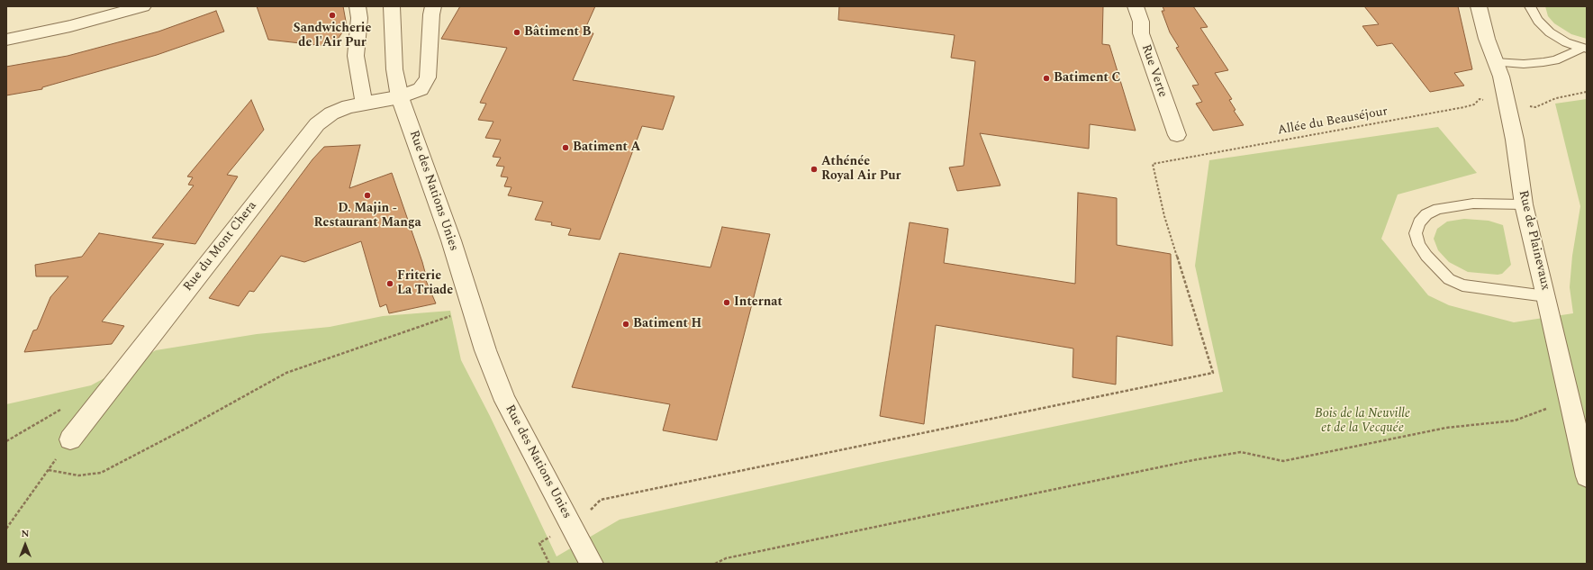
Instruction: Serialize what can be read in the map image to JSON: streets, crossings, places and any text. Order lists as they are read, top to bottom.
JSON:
{
  "streets": {
    "street": [
      "Rue Verte",
      "Rue des Nations Unies",
      "Rue de Plainevaux",
      "Rue du Mont Chera"
    ],
    "path": ["Allée du Beauséjour"]
  },
  "crossings": [
    ["Rue des Nations Unies", "Rue du Mont Chera"]
  ],
  "parks": ["Bois de la Neuville et de la Vecquée"],
  "places": [
    "Sandwicherie de l'Air Pur",
    "Bâtiment B",
    "Batiment C",
    "Batiment A",
    "Athénée Royal Air Pur",
    "D. Majin - Restaurant Manga",
    "Friterie La Triade",
    "Internat",
    "Batiment H"
  ],
  "north": "top"
}
